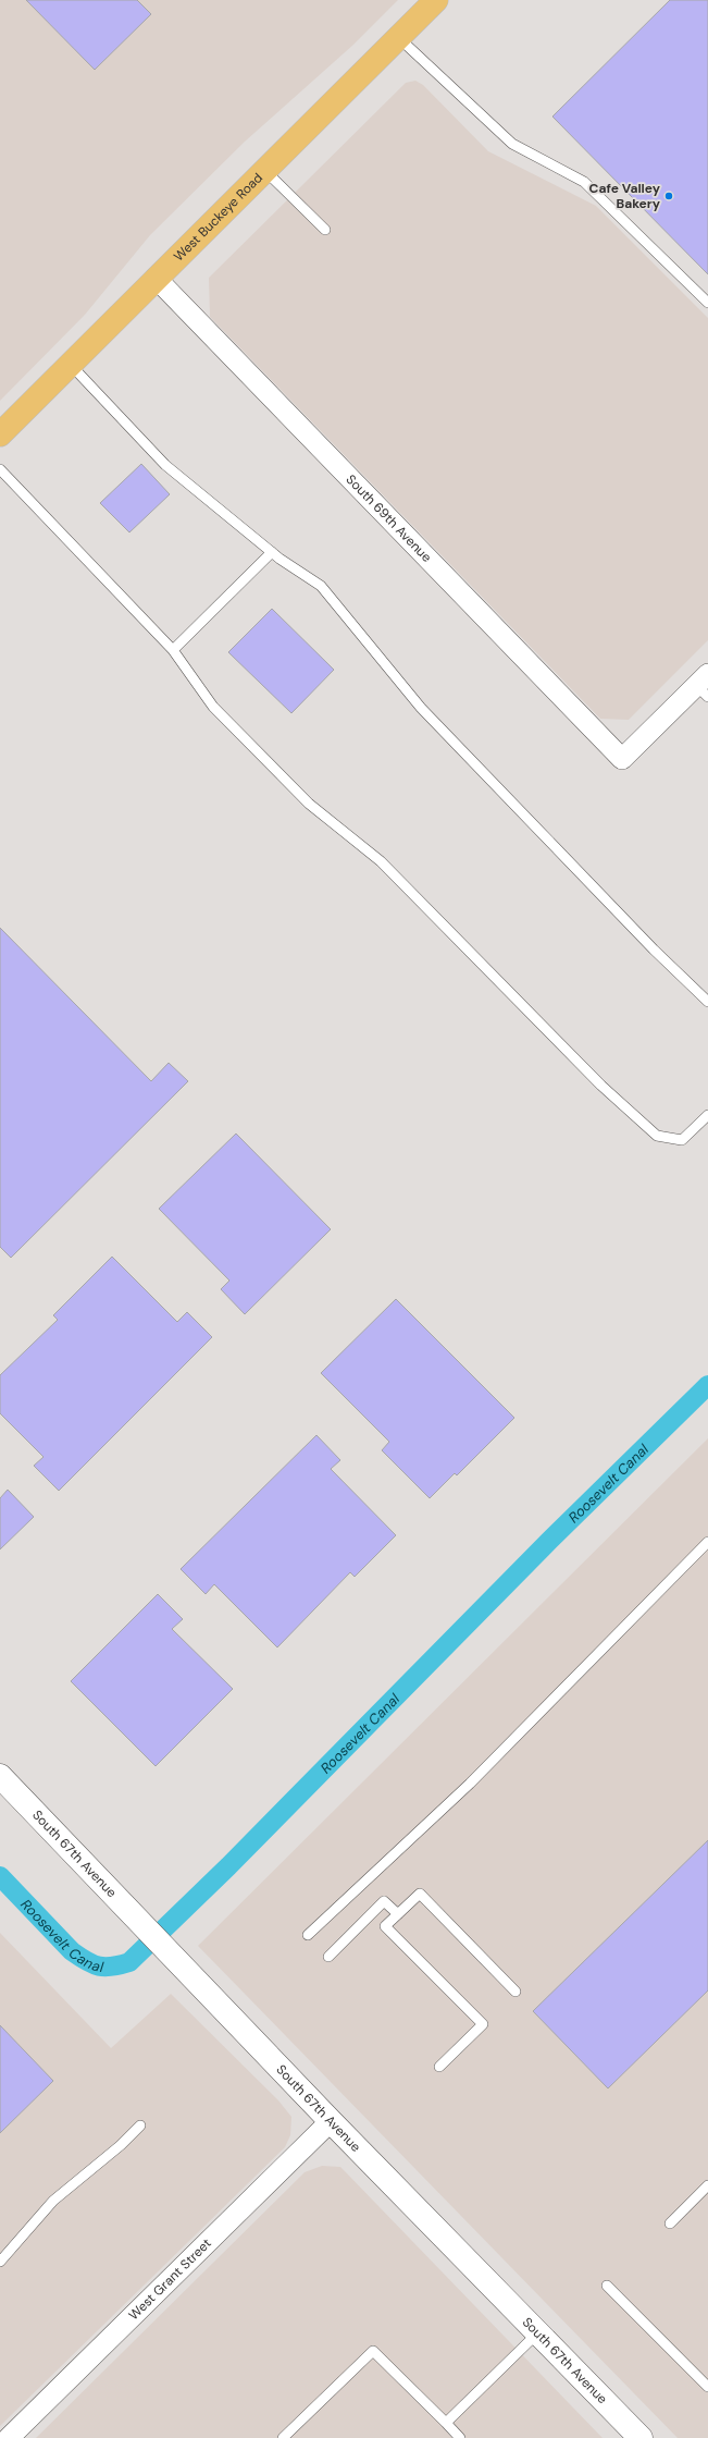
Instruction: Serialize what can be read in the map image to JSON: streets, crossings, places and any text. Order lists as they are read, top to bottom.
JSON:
{
  "streets": {
    "main road": ["West Buckeye Road", "South 67th Avenue"],
    "street": ["South 69th Avenue", "West Grant Street"]
  },
  "crossings": [
    ["West Buckeye Road", "South 69th Avenue"],
    ["South 67th Avenue", "West Grant Street"]
  ],
  "water": ["Roosevelt Canal"],
  "places": ["Cafe Valley Bakery"]
}
